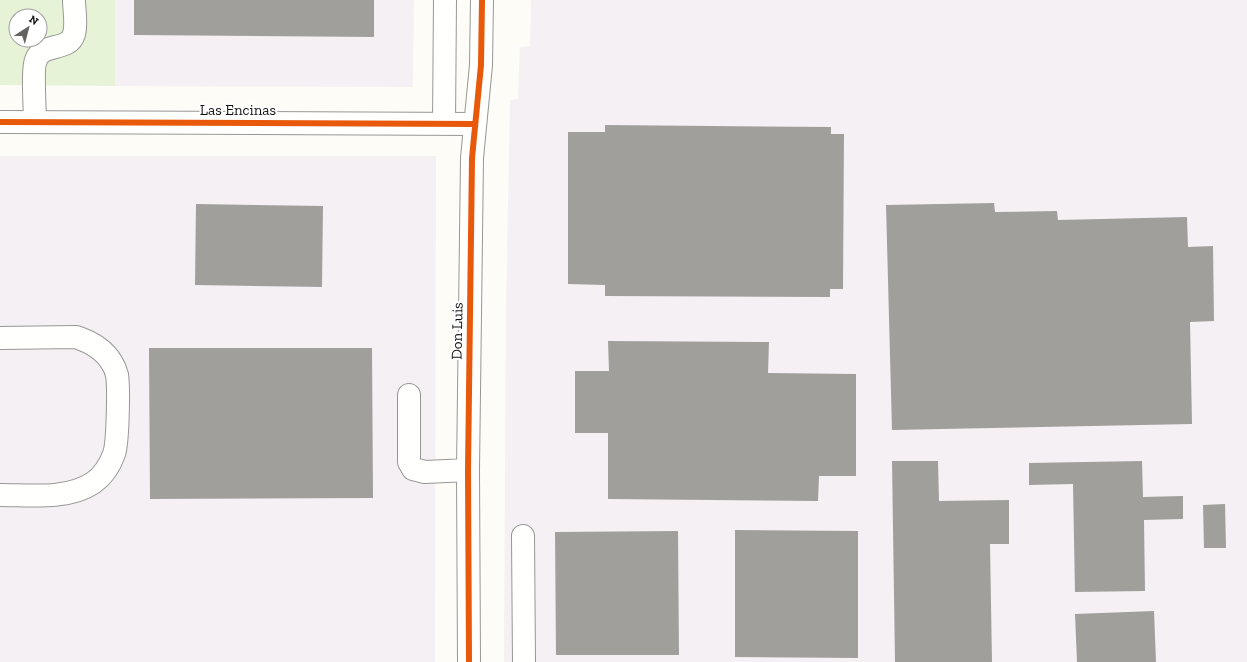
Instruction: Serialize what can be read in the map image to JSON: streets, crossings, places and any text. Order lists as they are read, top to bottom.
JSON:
{
  "streets": {
    "street": ["Las Encinas", "Don Luis"]
  },
  "crossings": [
    ["Las Encinas", "Don Luis"]
  ],
  "north": "top right"
}
